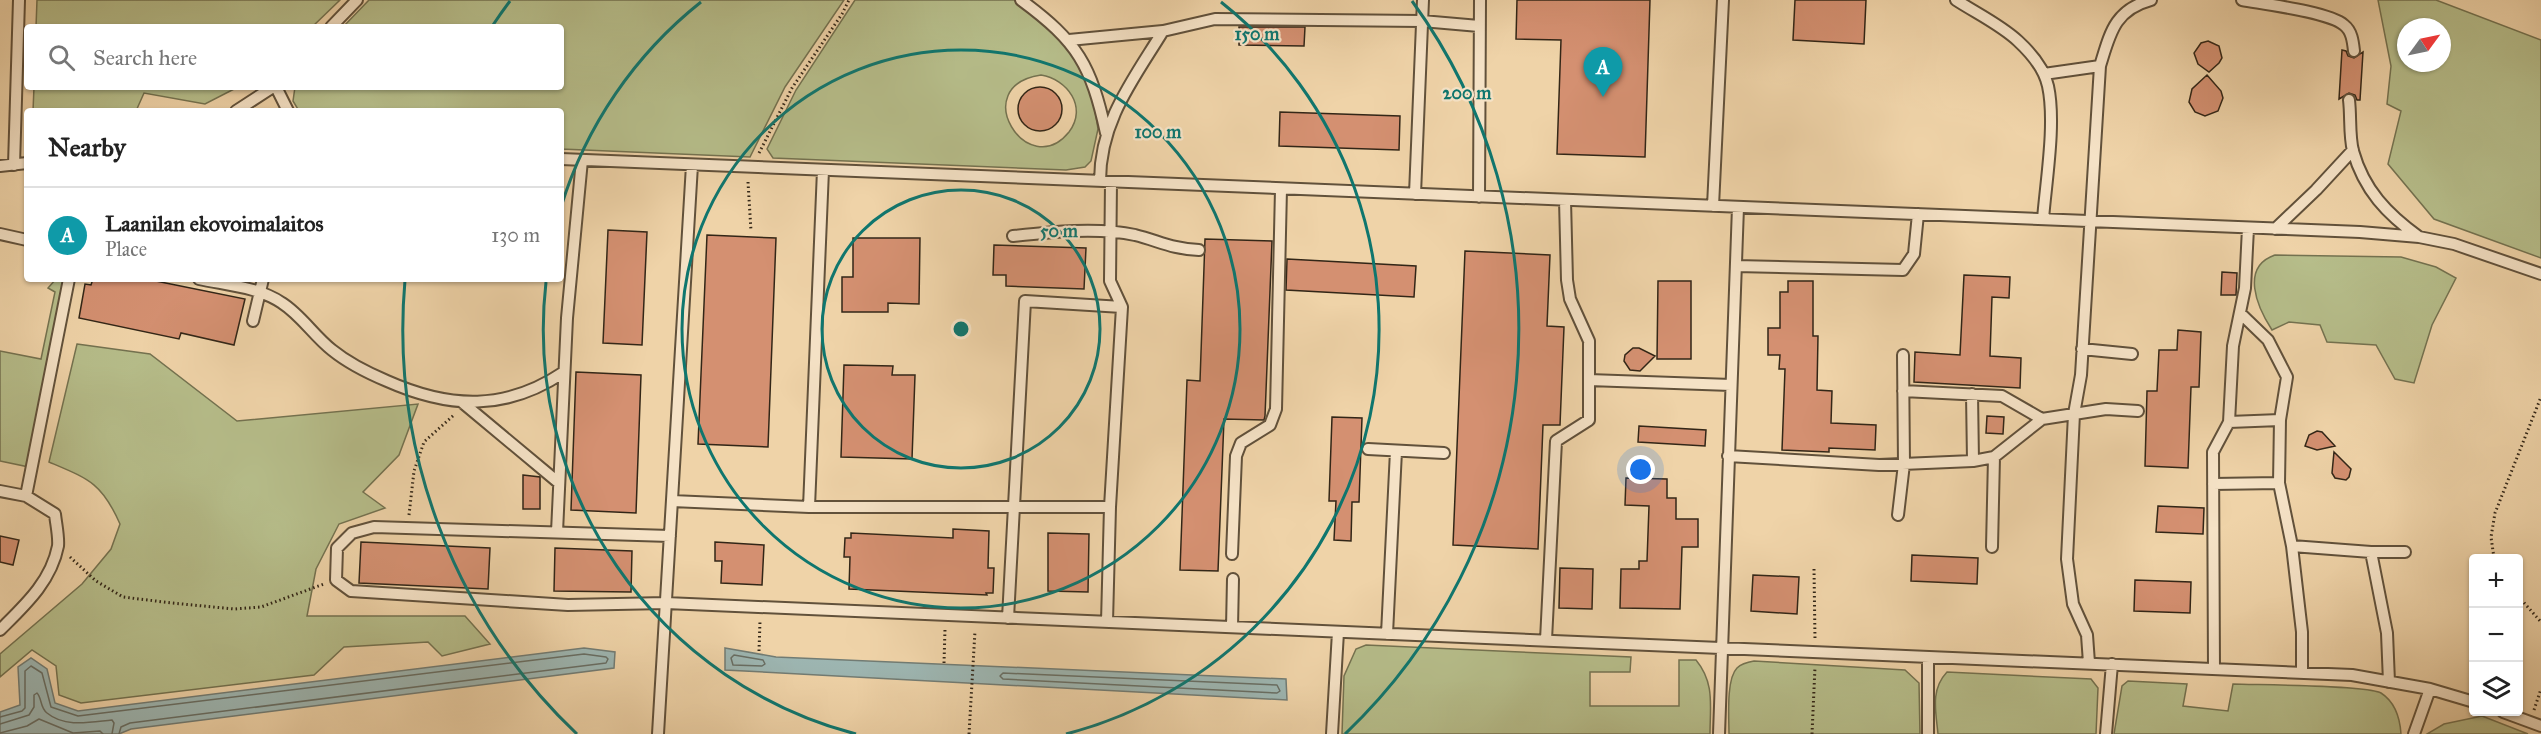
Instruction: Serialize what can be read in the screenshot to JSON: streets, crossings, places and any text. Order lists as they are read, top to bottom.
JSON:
{
  "north": "top right",
  "page": {
    "search": "Search here",
    "pins": "A",
    "heading": "Nearby",
    "list": [
      {
        "mark": "A",
        "name": "Laanilan ekovoimalaitos",
        "note": "Place",
        "value": "130 m"
      }
    ],
    "map_buttons": ["+", "−"]
  },
  "rings": [
    "150 m",
    "200 m",
    "100 m",
    "50 m"
  ]
}
